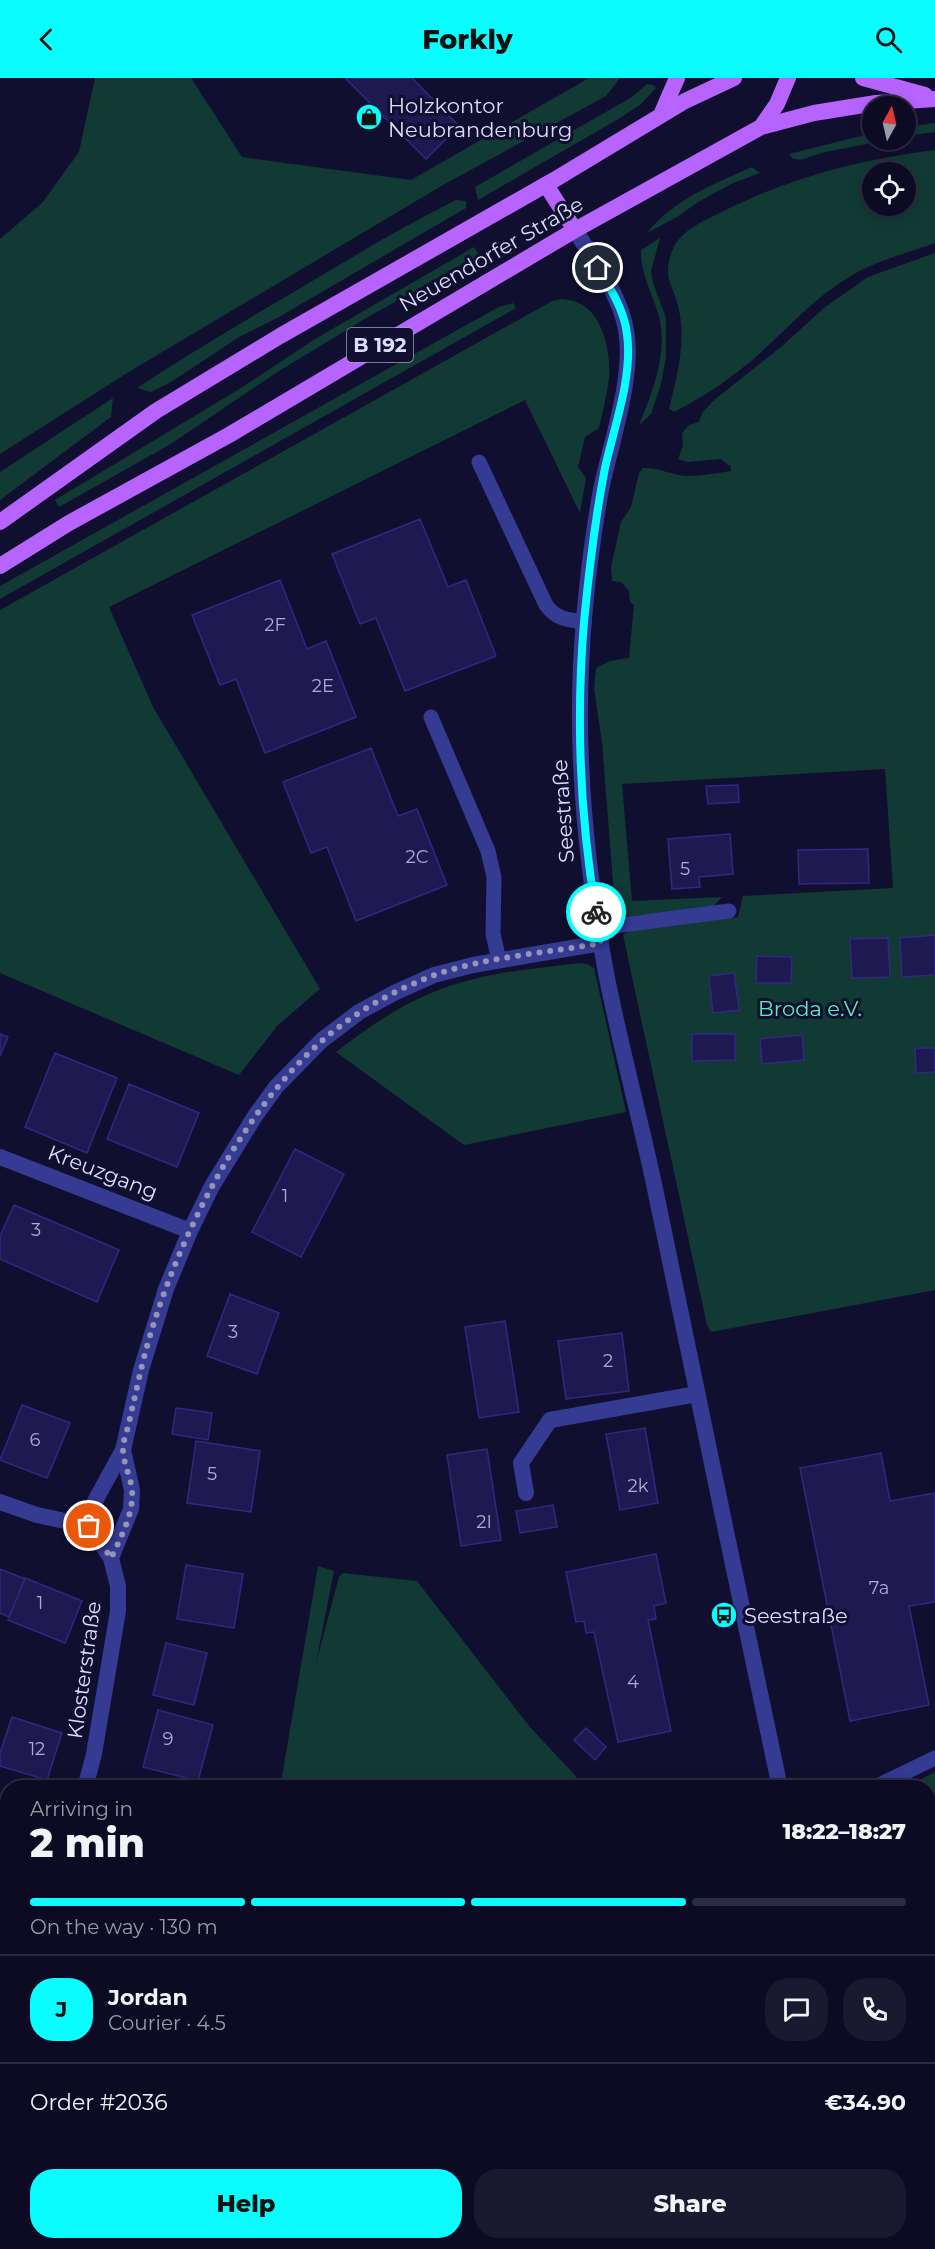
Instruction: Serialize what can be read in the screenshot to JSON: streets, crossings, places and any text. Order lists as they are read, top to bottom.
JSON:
{
  "streets": {
    "main road": ["Neuendorfer Straße", "B 192"],
    "street": ["Seestraße", "Kreuzgang", "Klosterstraße"]
  },
  "crossings": [
    ["Neuendorfer Straße", "Seestraße"]
  ],
  "parks": ["Broda e.V."],
  "places": {
    "shop": ["Holzkontor Neubrandenburg"],
    "bus stop": ["Seestraße"]
  },
  "house_numbers": [
    "2F",
    "2E",
    "2C",
    "5",
    "1",
    "3",
    "3",
    "2",
    "6",
    "5",
    "2k",
    "2I",
    "7a",
    "1",
    "4",
    "9",
    "12"
  ],
  "north": "top",
  "page": {
    "header": "Forkly",
    "heading": ["2 min", "Arriving in", "18:22–18:27"],
    "panel": [
      "Jordan",
      "Courier · 4.5",
      "Order #2036",
      "€34.90"
    ],
    "bar": "On the way · 130 m",
    "round": "J",
    "buttons": ["Help", "Share"]
  }
}
